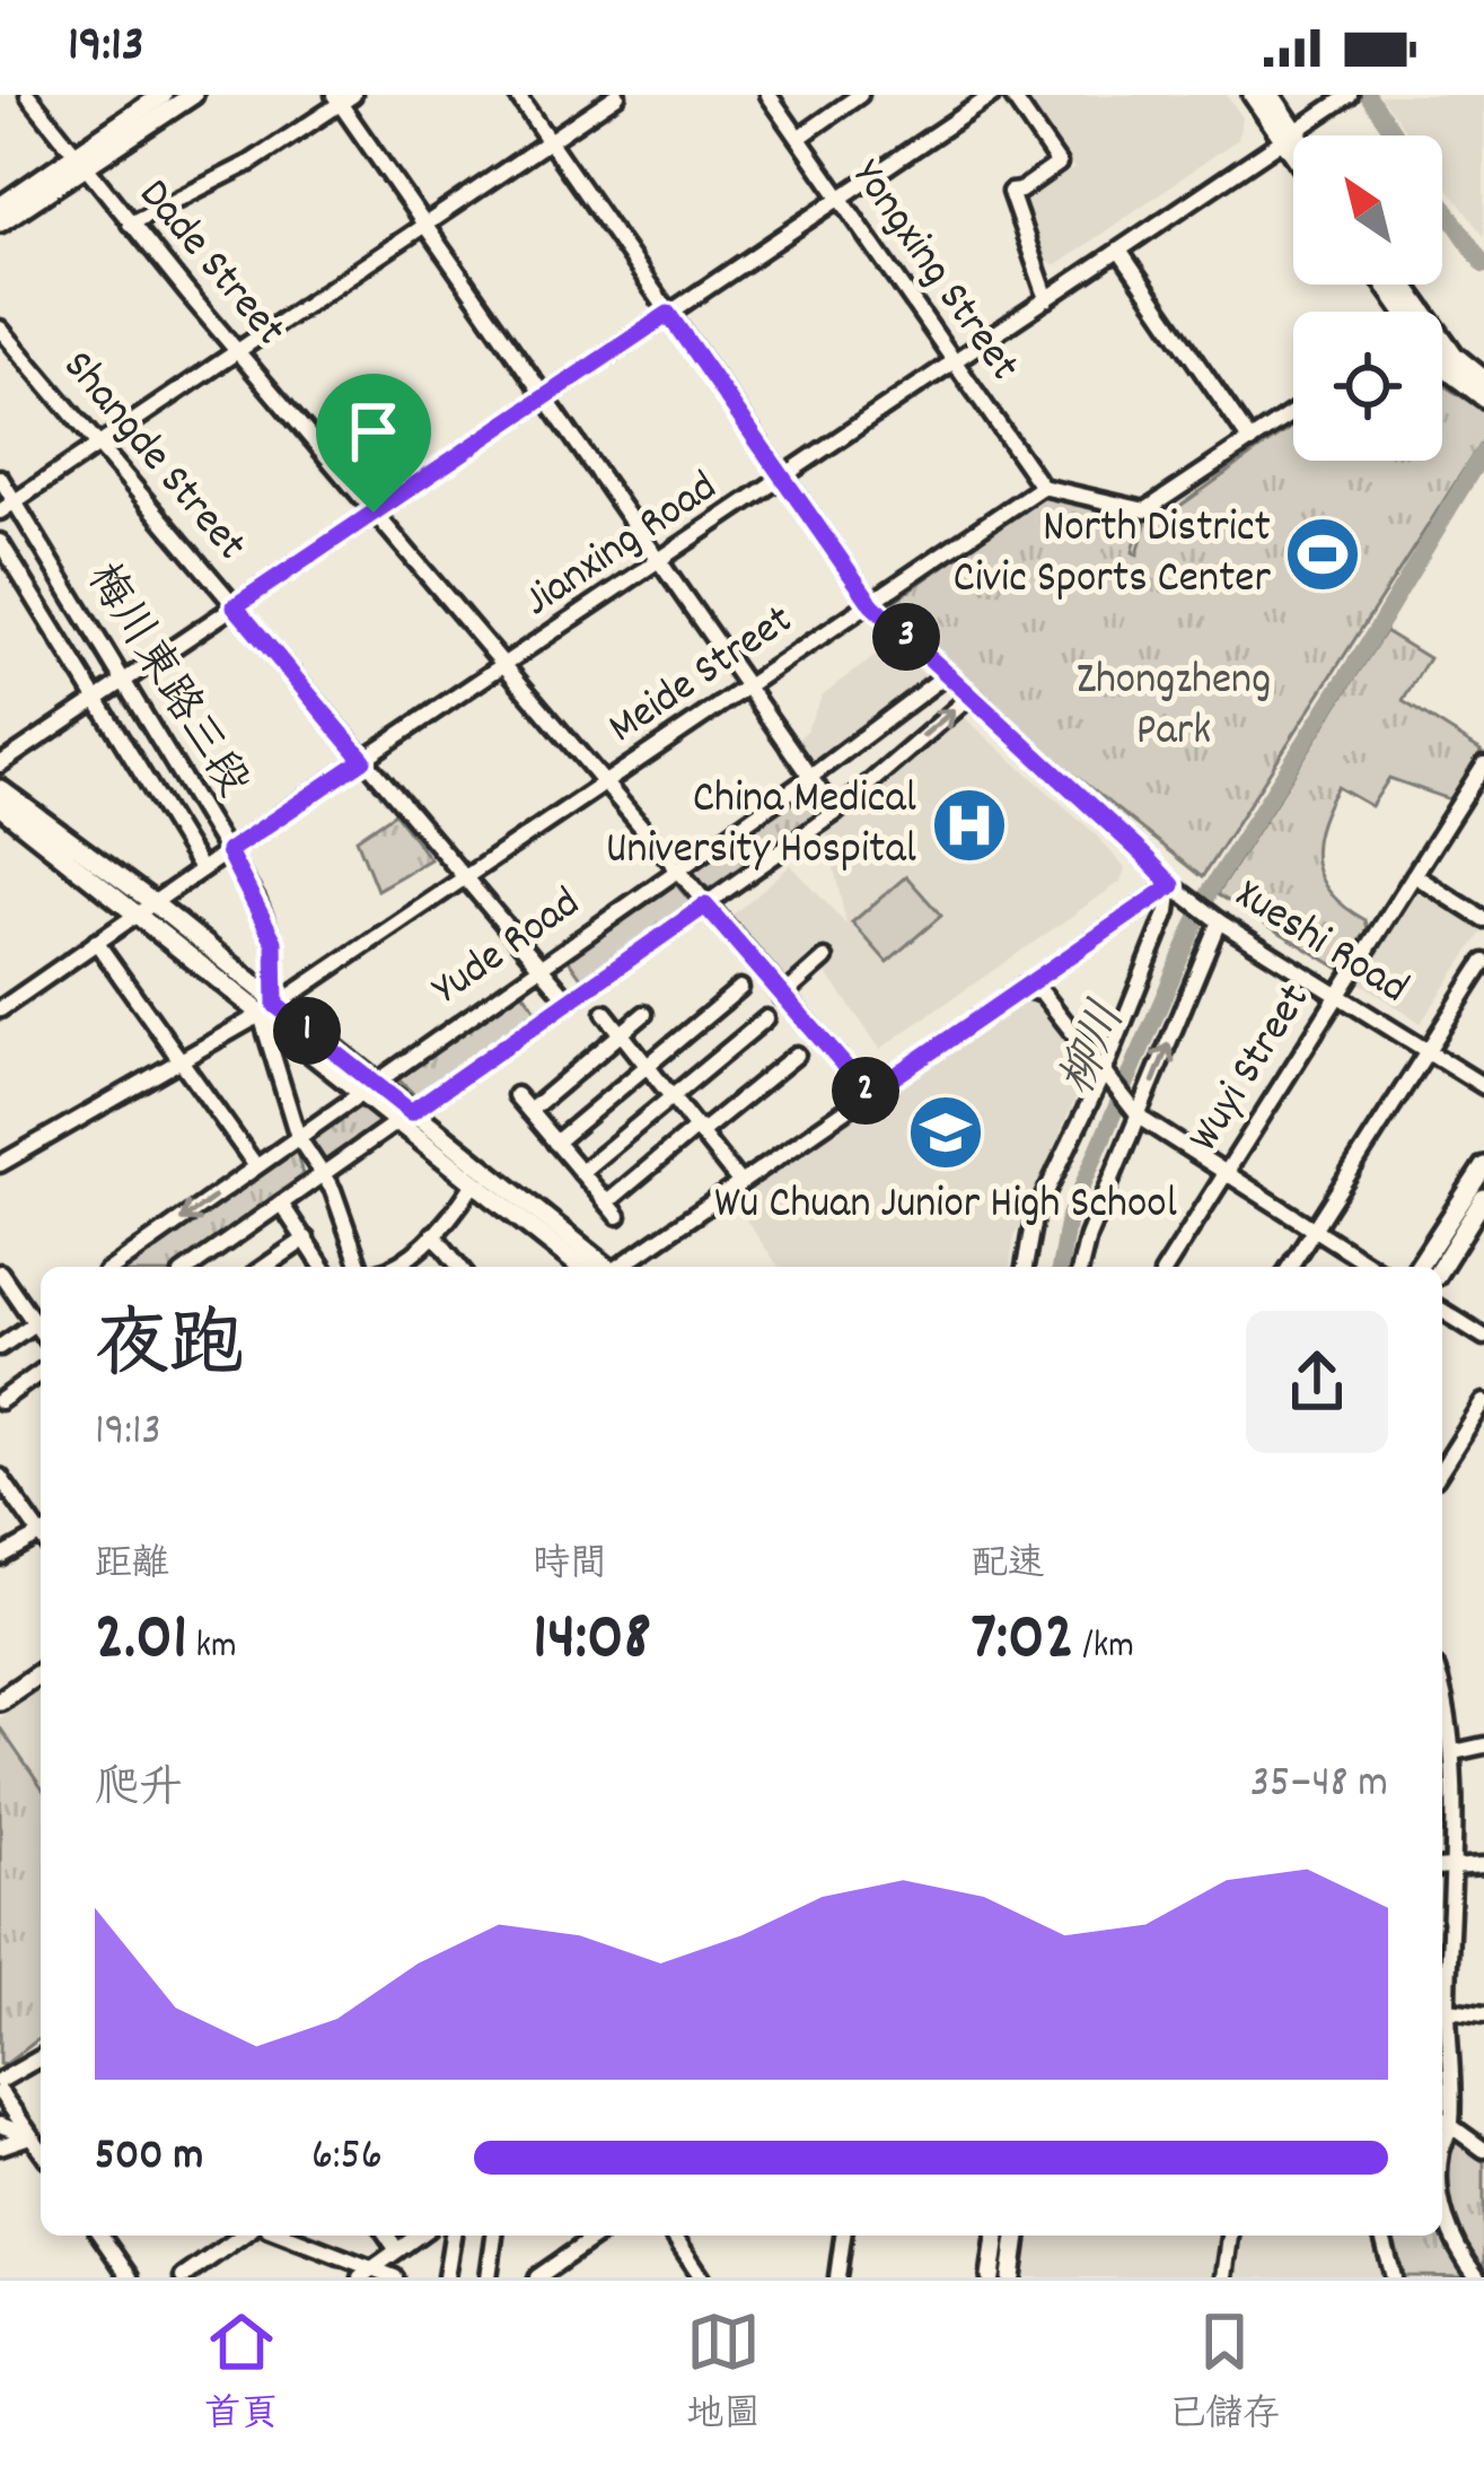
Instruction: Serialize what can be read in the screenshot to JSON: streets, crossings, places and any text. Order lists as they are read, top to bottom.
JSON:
{
  "streets": {
    "street": [
      "Dade Street",
      "Yongxing Street",
      "Shangde Street",
      "Jianxing Road",
      "Meide Street",
      "梅川東路三段",
      "Xueshi Road",
      "Yude Road",
      "Wuyi Street"
    ]
  },
  "crossings": [
    ["Dade Street", "Jianxing Road"],
    ["Dade Street", "Meide Street"],
    ["Dade Street", "Yude Road"],
    ["Yongxing Street", "Jianxing Road"],
    ["Yongxing Street", "Meide Street"],
    ["Shangde Street", "Jianxing Road"],
    ["Shangde Street", "Meide Street"],
    ["Shangde Street", "Yude Road"],
    ["Jianxing Road", "梅川東路三段"],
    ["Jianxing Road", "Xueshi Road"],
    ["Meide Street", "梅川東路三段"],
    ["Meide Street", "Xueshi Road"],
    ["梅川東路三段", "Yude Road"],
    ["Xueshi Road", "Yude Road"],
    ["Xueshi Road", "Wuyi Street"]
  ],
  "water": ["柳川"],
  "parks": ["Zhongzheng Park"],
  "places": {
    "sports": ["North District Civic Sports Center"],
    "hospital": ["China Medical University Hospital"],
    "school or university": ["Wu Chuan Junior High School"]
  },
  "north": "top left",
  "page": {
    "status": "19:13",
    "pins": ["3", "1", "2"],
    "heading": ["夜跑", "19:13"],
    "stats": [
      ["距離", "2.01 km"],
      ["時間", "14:08"],
      ["配速", "7:02 /km"]
    ],
    "chart": ["爬升", "35–48 m"],
    "list": [
      {
        "name": "500 m",
        "note": "6:56"
      }
    ],
    "tabs": ["首頁", "地圖", "已儲存"]
  }
}
